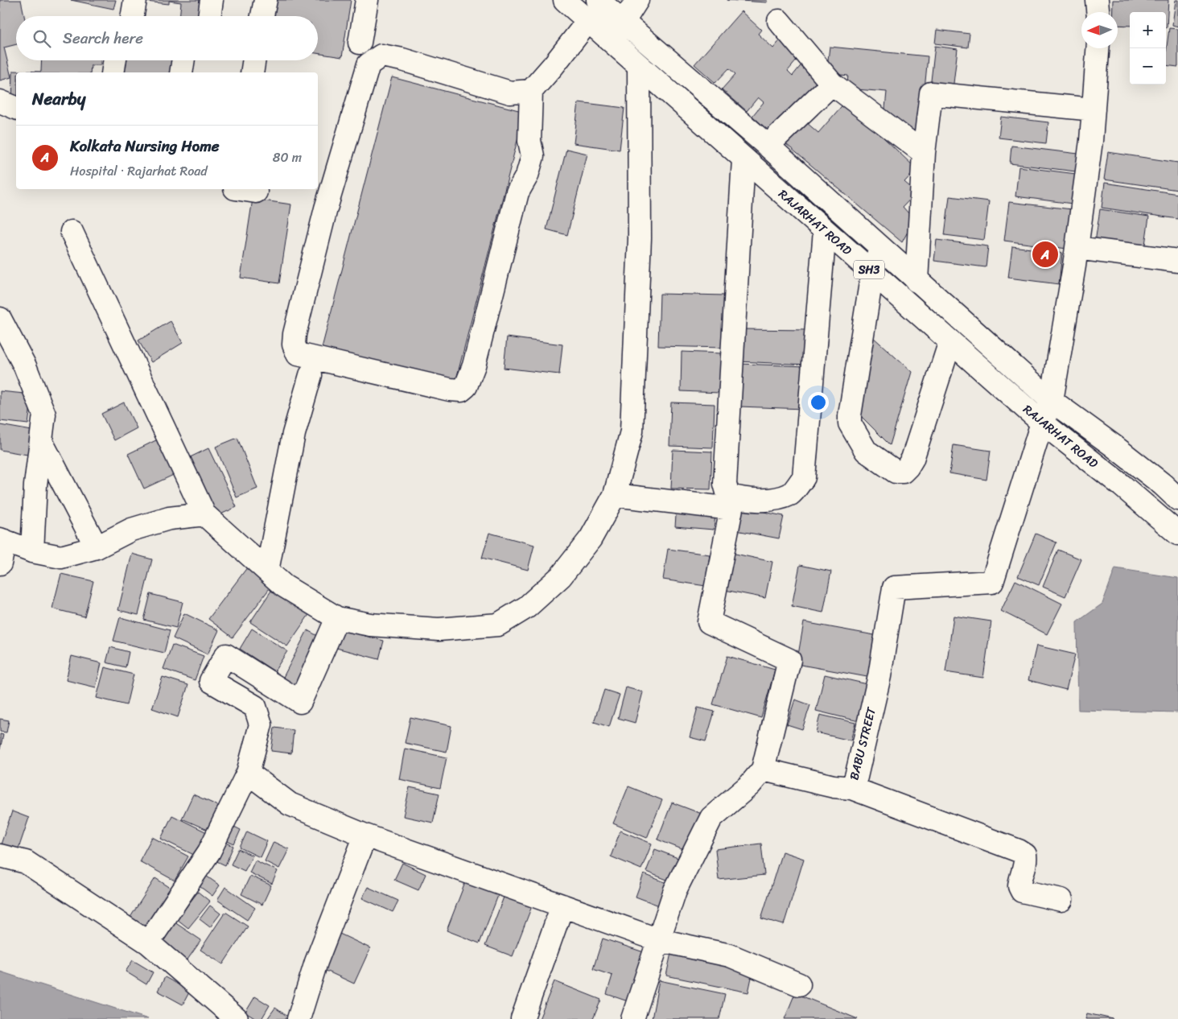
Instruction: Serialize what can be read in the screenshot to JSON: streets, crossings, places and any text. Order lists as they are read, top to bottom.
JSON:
{
  "streets": {
    "street": ["RAJARHAT ROAD", "SH3", "BABU STREET"]
  },
  "crossings": [
    ["RAJARHAT ROAD", "BABU STREET"]
  ],
  "north": "left",
  "page": {
    "map_buttons": ["+", "−"],
    "search": "Search here",
    "heading": "Nearby",
    "list": [
      {
        "mark": "A",
        "name": "Kolkata Nursing Home",
        "note": "Hospital · Rajarhat Road",
        "value": "80 m"
      }
    ],
    "pins": "A"
  }
}
